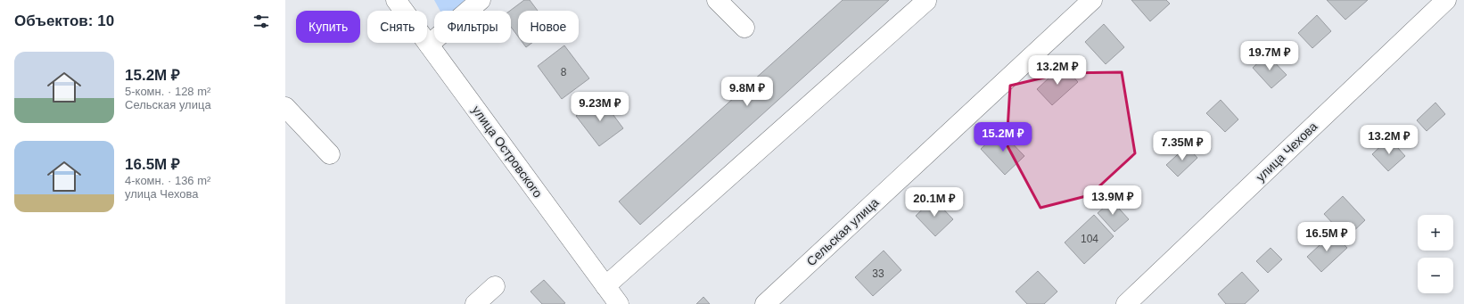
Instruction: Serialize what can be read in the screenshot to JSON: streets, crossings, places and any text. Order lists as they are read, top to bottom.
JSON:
{
  "streets": {
    "street": ["улица Островского", "улица Чехова", "Сельская улица"]
  },
  "house_numbers": ["8", "104", "33"],
  "page": {
    "heading": "Объектов: 10",
    "chip": [
      "Купить",
      "Снять",
      "Фильтры",
      "Новое"
    ],
    "price": [
      "19.7M ₽",
      "13.2M ₽",
      "9.8M ₽",
      "9.23M ₽",
      "15.2M ₽",
      "13.2M ₽",
      "7.35M ₽",
      "13.9M ₽",
      "20.1M ₽",
      "16.5M ₽"
    ],
    "list": [
      {
        "name": "15.2M ₽",
        "note": "5-комн. · 128 m² · Сельская улица"
      },
      {
        "name": "16.5M ₽",
        "note": "4-комн. · 136 m² · улица Чехова"
      }
    ],
    "map_buttons": ["+", "−"]
  }
}
